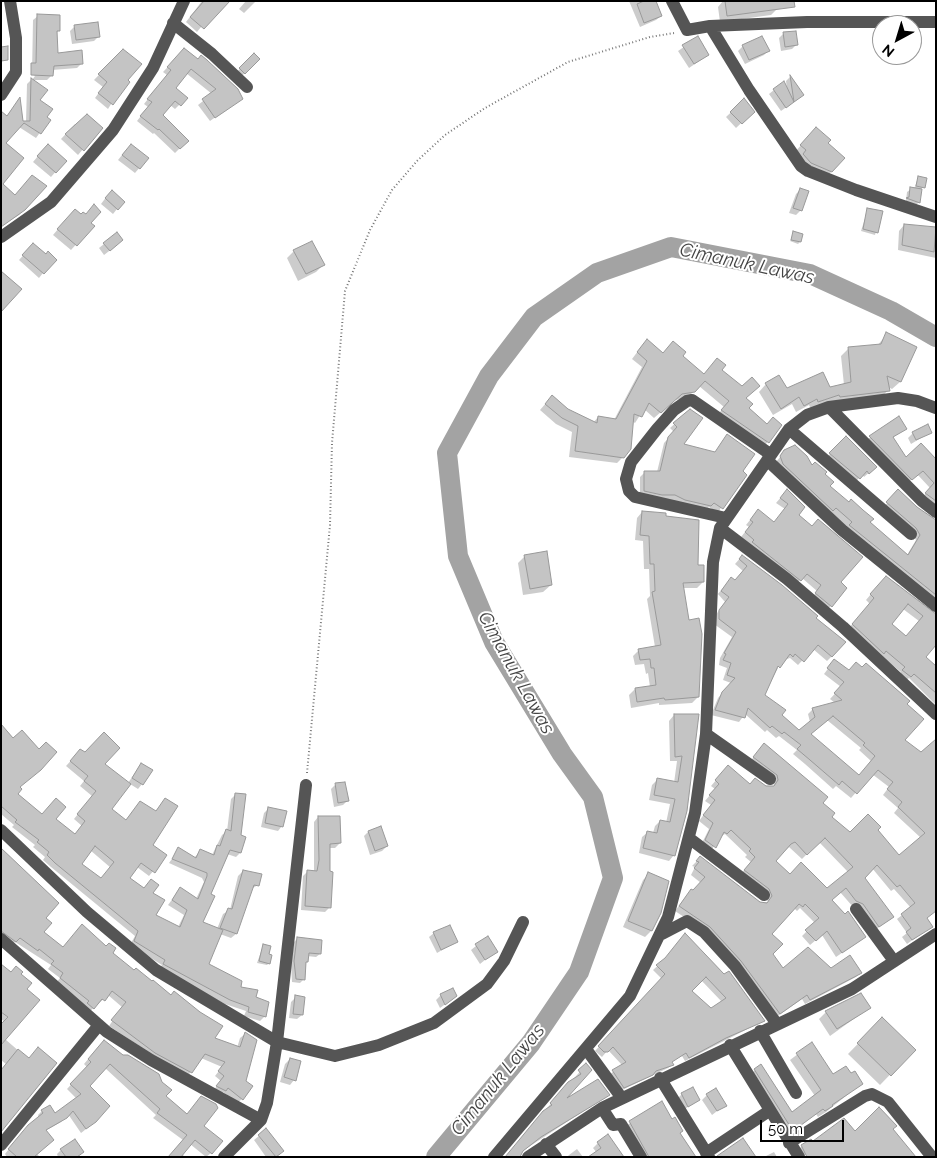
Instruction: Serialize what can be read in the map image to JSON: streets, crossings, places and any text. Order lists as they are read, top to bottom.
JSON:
{
  "water": ["Cimanuk Lawas"],
  "scale_bar": "50 m",
  "north": "bottom left"
}
